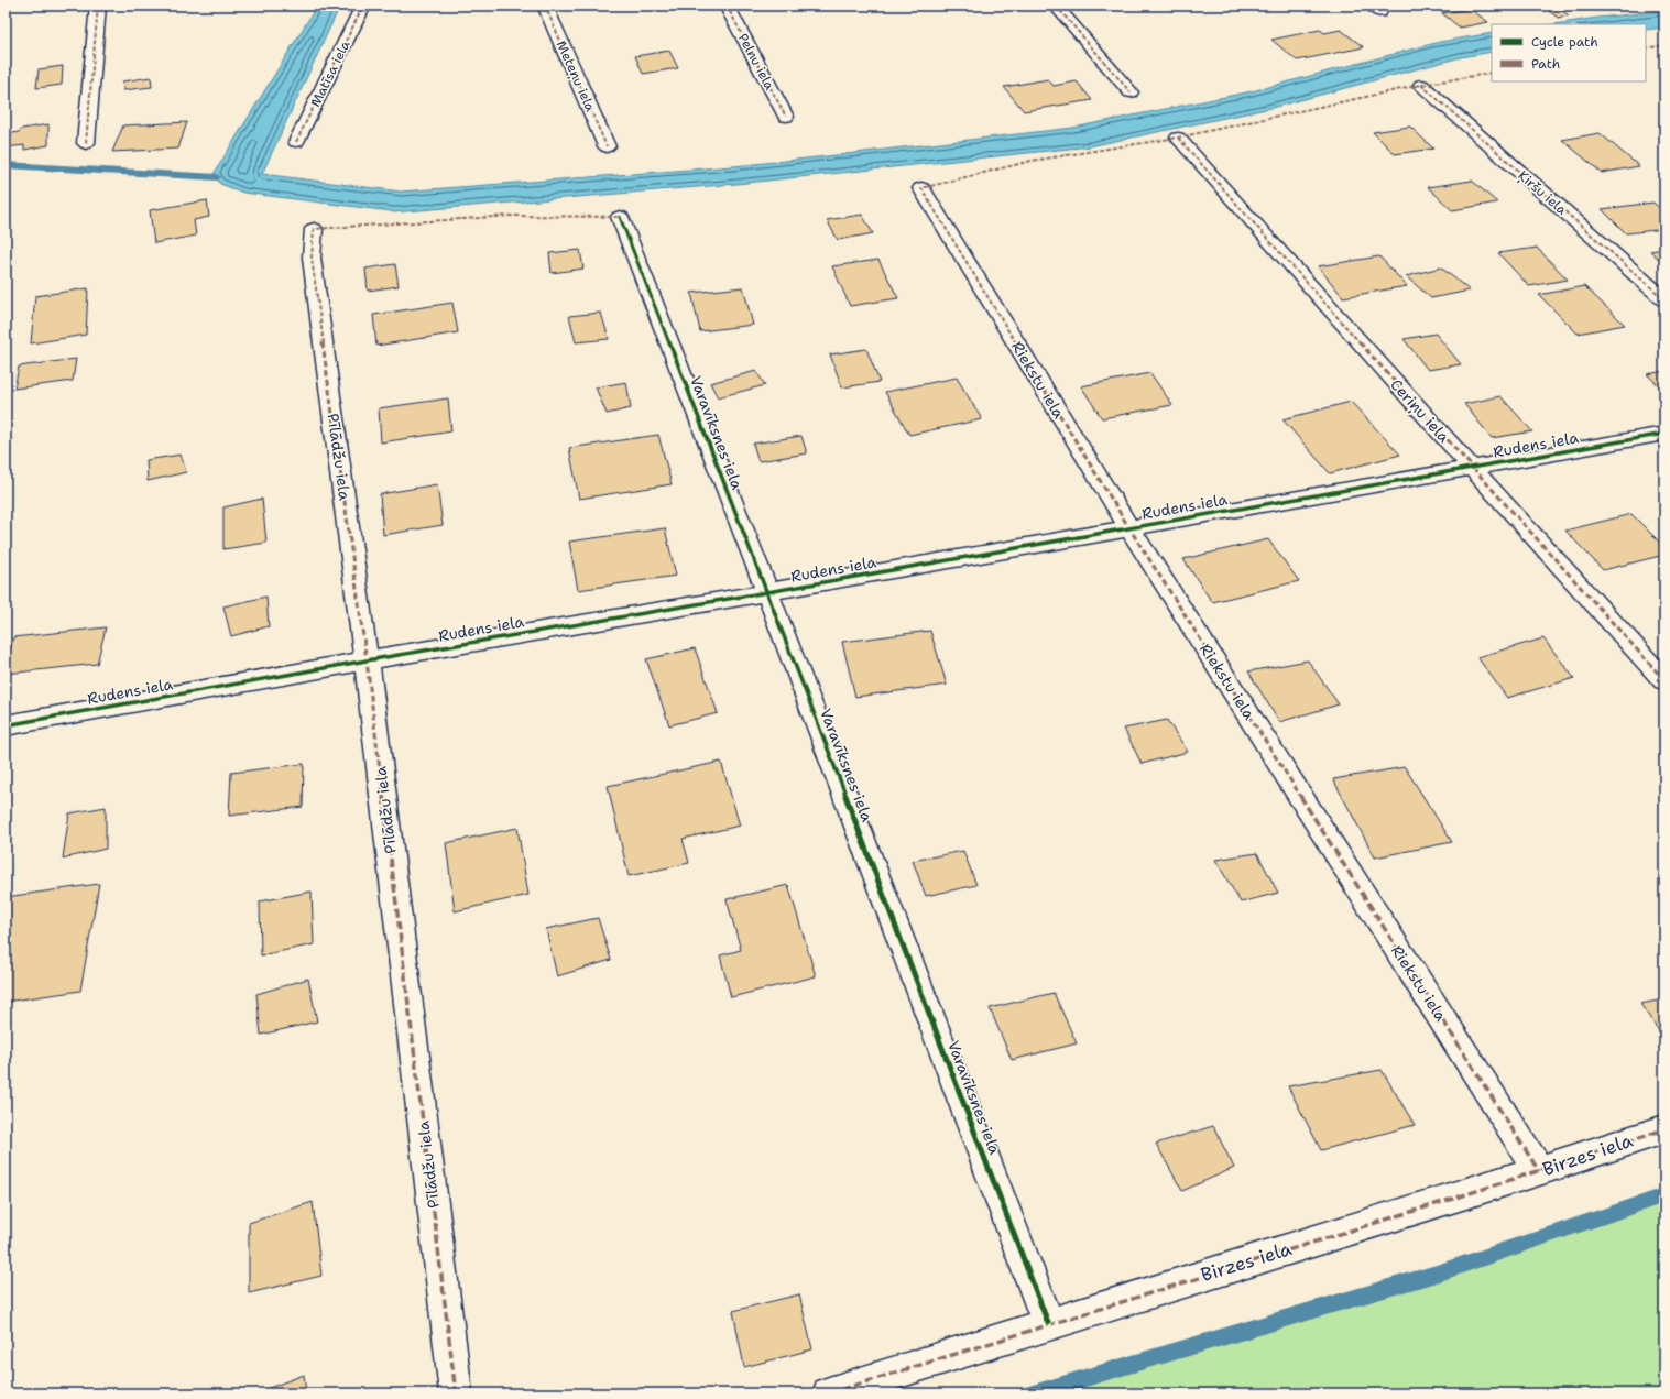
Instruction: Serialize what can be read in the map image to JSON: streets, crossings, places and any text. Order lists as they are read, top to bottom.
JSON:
{
  "streets": {
    "street": [
      "Pelnu iela",
      "Matīsa iela",
      "Meteņu iela",
      "Ķiršu iela",
      "Riekstu iela",
      "Ceriņu iela",
      "Varavīksnes iela",
      "Rudens iela",
      "Pīlādžu iela",
      "Birzes iela"
    ]
  },
  "crossings": [
    ["Riekstu iela", "Rudens iela"],
    ["Riekstu iela", "Birzes iela"],
    ["Ceriņu iela", "Rudens iela"],
    ["Varavīksnes iela", "Rudens iela"],
    ["Varavīksnes iela", "Birzes iela"],
    ["Rudens iela", "Pīlādžu iela"]
  ],
  "legend": ["Cycle path", "Path"]
}
